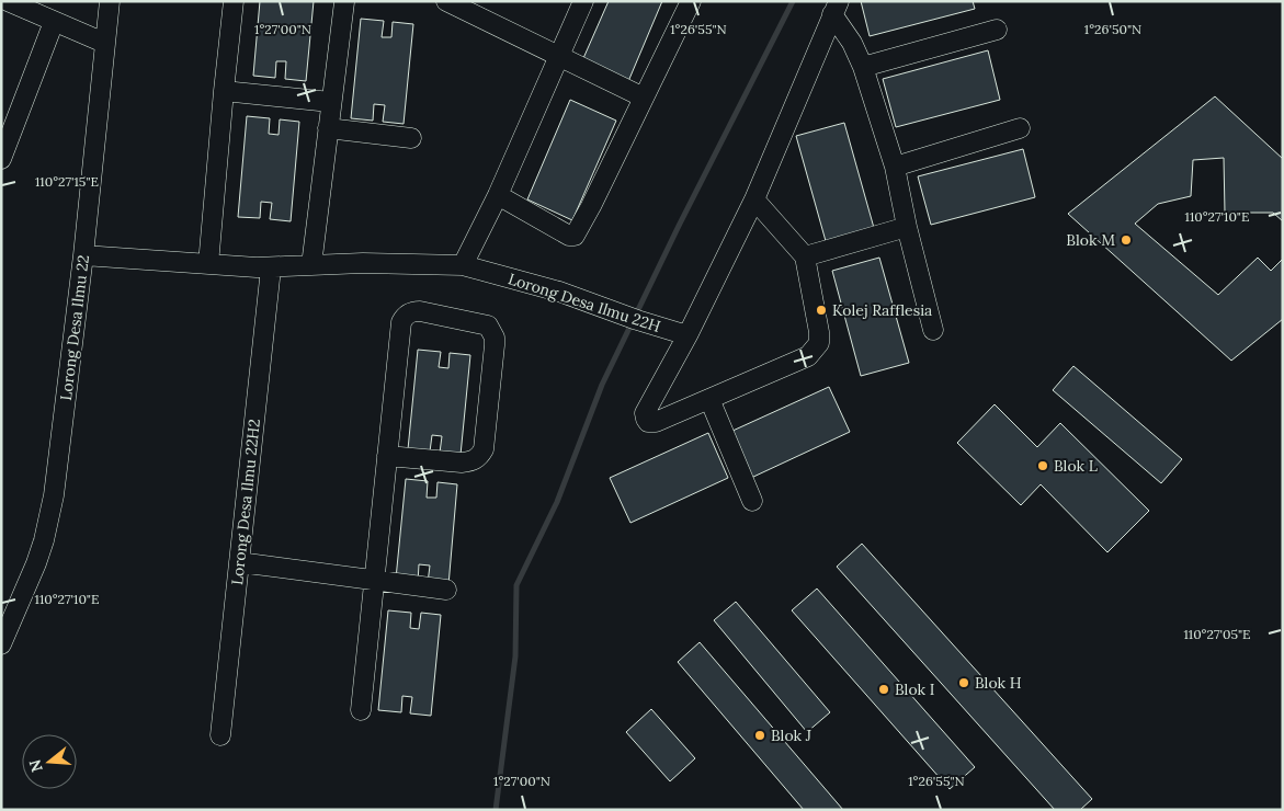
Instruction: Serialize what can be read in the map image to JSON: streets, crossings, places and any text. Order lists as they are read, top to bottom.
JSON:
{
  "streets": {
    "street": ["Lorong Desa Ilmu 22H", "Lorong Desa Ilmu 22", "Lorong Desa Ilmu 22H2"]
  },
  "crossings": [
    ["Lorong Desa Ilmu 22H", "Lorong Desa Ilmu 22"],
    ["Lorong Desa Ilmu 22H", "Lorong Desa Ilmu 22H2"]
  ],
  "places": [
    "Blok M",
    "Kolej Rafflesia",
    "Blok L",
    "Blok H",
    "Blok I",
    "Blok J"
  ],
  "north": "left",
  "coordinates": [
    "1°27'00\"N",
    "1°26'55\"N",
    "1°26'50\"N",
    "110°27'15\"E",
    "110°27'10\"E",
    "110°27'05\"E"
  ]
}
